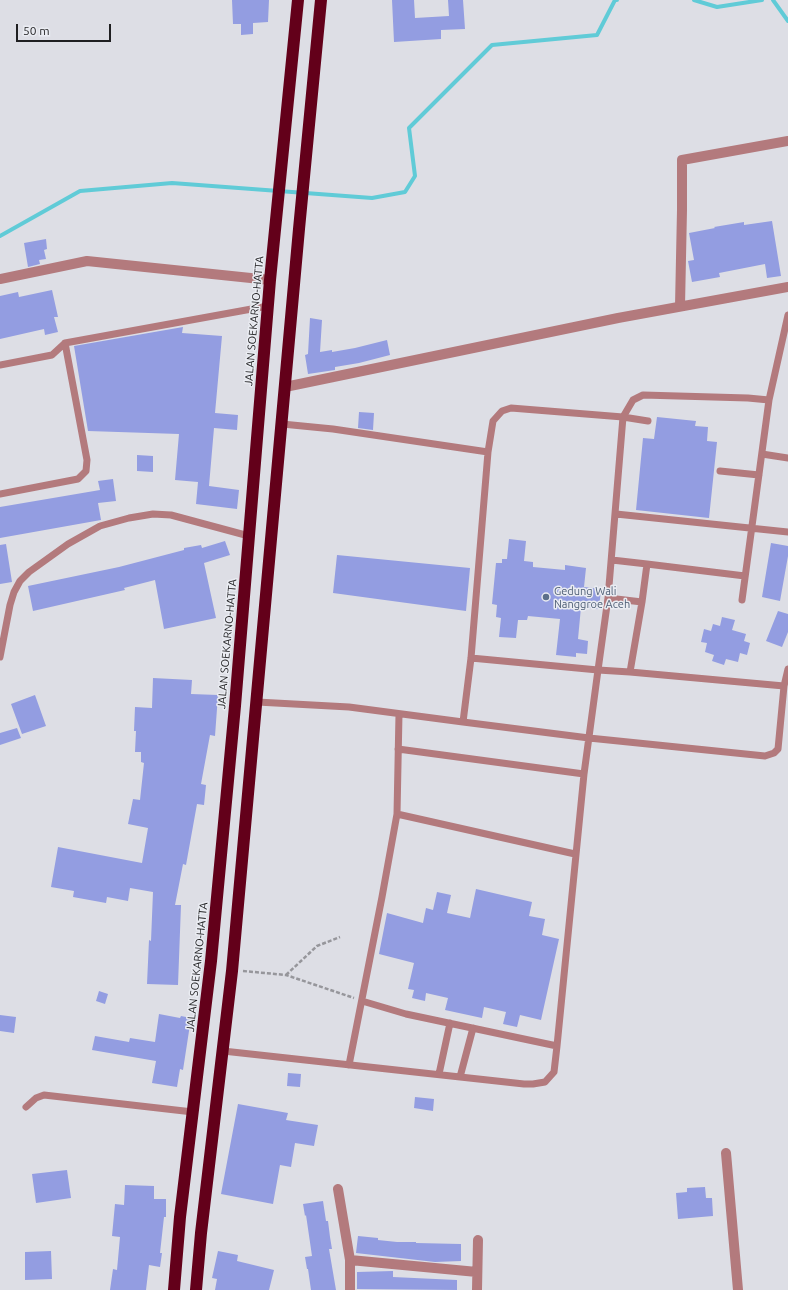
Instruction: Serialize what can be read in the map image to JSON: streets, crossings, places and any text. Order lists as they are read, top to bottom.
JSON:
{
  "streets": {
    "highway": ["JALAN SOEKARNO-HATTA"]
  },
  "places": ["Gedung Wali Nanggroe Aceh"],
  "scale_bar": "50 m"
}
